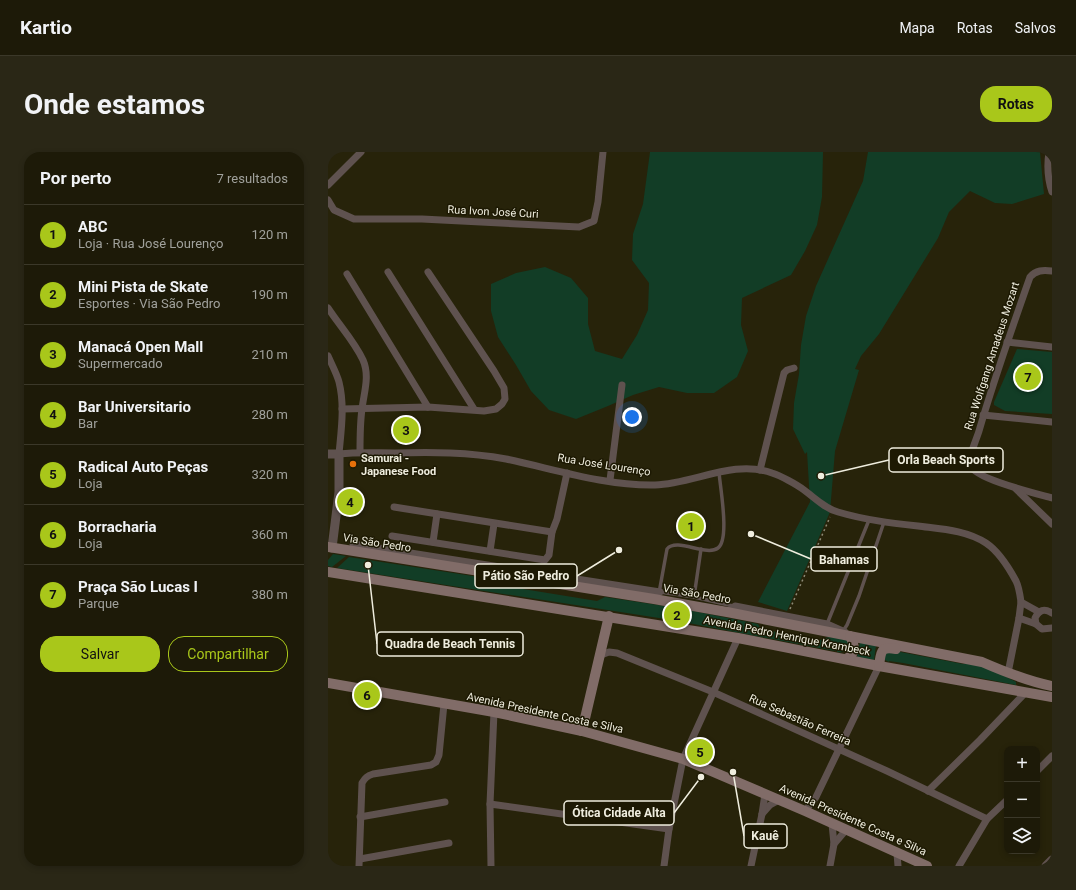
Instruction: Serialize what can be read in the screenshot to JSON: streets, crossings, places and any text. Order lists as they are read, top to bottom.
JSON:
{
  "streets": {
    "main road": ["Via São Pedro", "Avenida Pedro Henrique Krambeck", "Avenida Presidente Costa e Silva"],
    "street": [
      "Rua Ivon José Curi",
      "Rua Wolfgang Amadeus Mozart",
      "Rua José Lourenço",
      "Rua Sebastião Ferreira"
    ]
  },
  "crossings": [
    ["Via São Pedro", "Avenida Pedro Henrique Krambeck"]
  ],
  "places": [
    "Samurai - Japanese Food",
    "Orla Beach Sports",
    "Bahamas",
    "Pátio São Pedro",
    "Quadra de Beach Tennis",
    "Kauê",
    "Ótica Cidade Alta"
  ],
  "page": {
    "header": "Kartio",
    "nav": ["Mapa", "Rotas", "Salvos"],
    "buttons": [
      "Rotas",
      ["Salvar", "Compartilhar"]
    ],
    "title": "Onde estamos",
    "heading": ["Por perto", "7 resultados"],
    "list": [
      {
        "mark": "1",
        "name": "ABC",
        "note": "Loja · Rua José Lourenço",
        "value": "120 m"
      },
      {
        "mark": "2",
        "name": "Mini Pista de Skate",
        "note": "Esportes · Via São Pedro",
        "value": "190 m"
      },
      {
        "mark": "3",
        "name": "Manacá Open Mall",
        "note": "Supermercado",
        "value": "210 m"
      },
      {
        "mark": "4",
        "name": "Bar Universitario",
        "note": "Bar",
        "value": "280 m"
      },
      {
        "mark": "5",
        "name": "Radical Auto Peças",
        "note": "Loja",
        "value": "320 m"
      },
      {
        "mark": "6",
        "name": "Borracharia",
        "note": "Loja",
        "value": "360 m"
      },
      {
        "mark": "7",
        "name": "Praça São Lucas I",
        "note": "Parque",
        "value": "380 m"
      }
    ],
    "pins": [
      "7",
      "3",
      "4",
      "1",
      "2",
      "6",
      "5"
    ],
    "map_buttons": ["+", "−"]
  }
}
